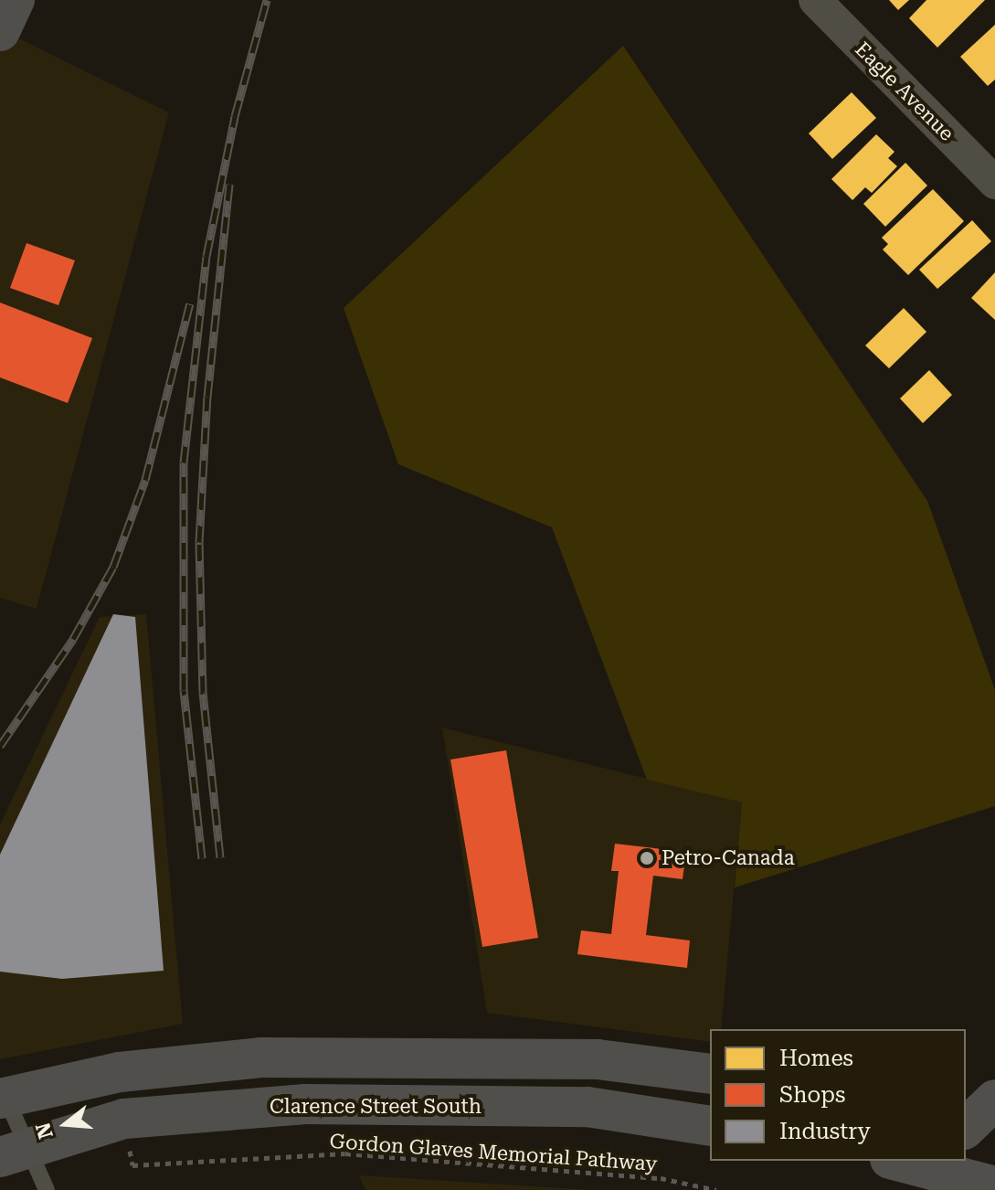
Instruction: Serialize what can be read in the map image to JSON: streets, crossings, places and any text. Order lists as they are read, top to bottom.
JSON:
{
  "streets": {
    "main road": ["Clarence Street South"],
    "street": ["Eagle Avenue"],
    "path": ["Gordon Glaves Memorial Pathway"]
  },
  "places": ["Petro-Canada"],
  "legend": ["Homes", "Shops", "Industry"],
  "north": "left"
}
